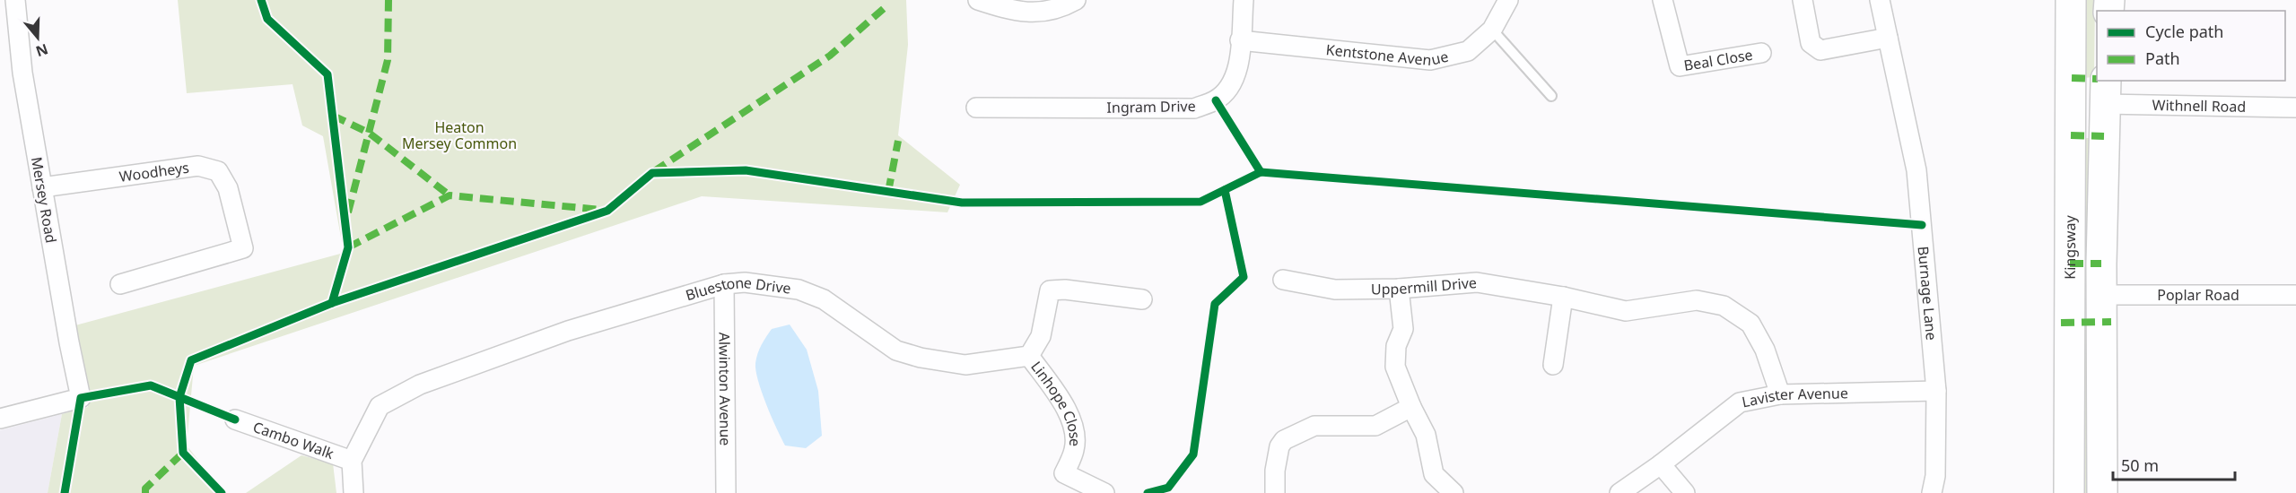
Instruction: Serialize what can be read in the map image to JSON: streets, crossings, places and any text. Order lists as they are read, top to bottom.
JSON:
{
  "streets": {
    "highway": ["Kingsway"],
    "street": [
      "Kentstone Avenue",
      "Beal Close",
      "Withnell Road",
      "Ingram Drive",
      "Woodheys",
      "Mersey Road",
      "Uppermill Drive",
      "Bluestone Drive",
      "Burnage Lane",
      "Poplar Road",
      "Alwinton Avenue",
      "Lavister Avenue",
      "Linhope Close",
      "Cambo Walk"
    ]
  },
  "crossings": [
    ["Kentstone Avenue", "Ingram Drive"],
    ["Woodheys", "Mersey Road"],
    ["Uppermill Drive", "Lavister Avenue"],
    ["Bluestone Drive", "Alwinton Avenue"],
    ["Bluestone Drive", "Linhope Close"],
    ["Bluestone Drive", "Cambo Walk"],
    ["Burnage Lane", "Lavister Avenue"]
  ],
  "parks": ["Heaton Mersey Common"],
  "legend": ["Cycle path", "Path"],
  "scale_bar": "50 m",
  "north": "bottom"
}
